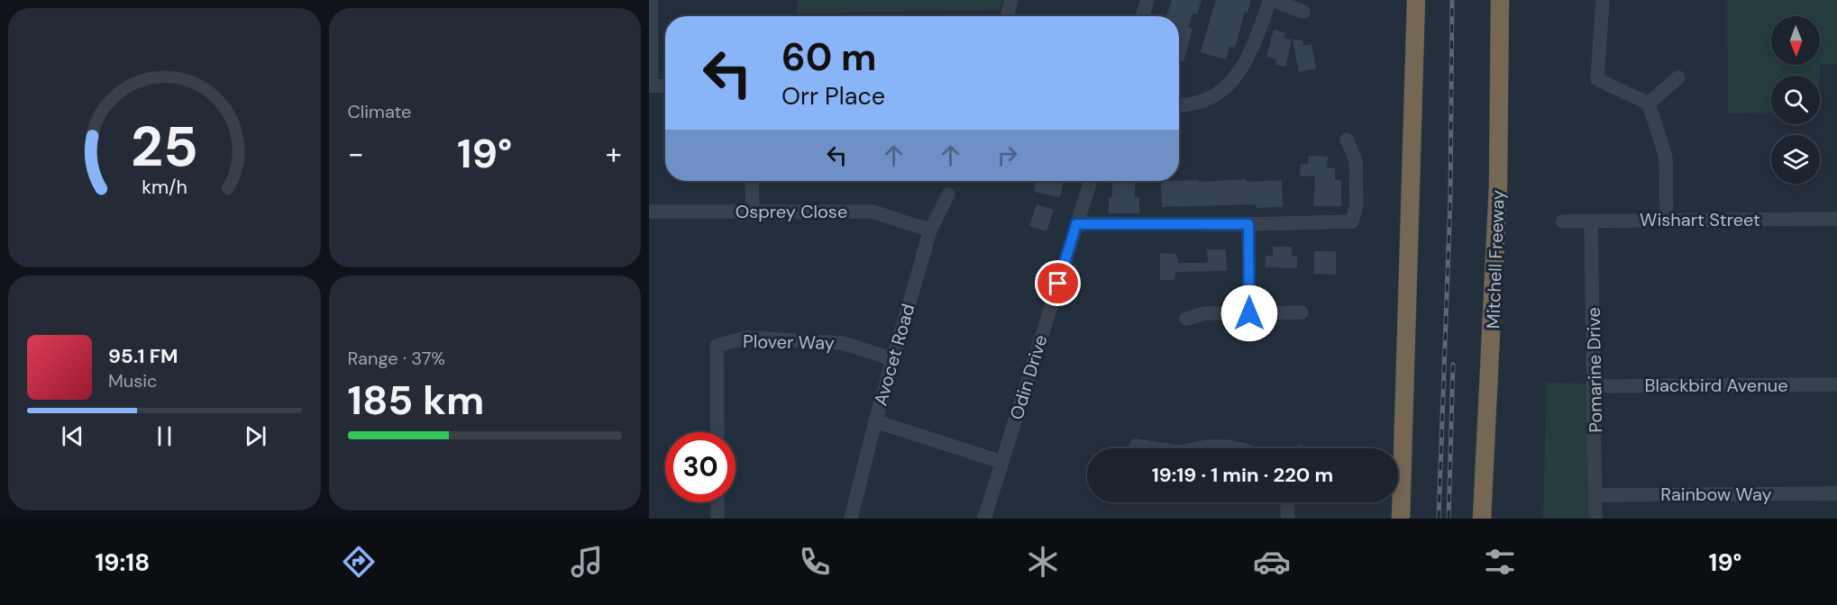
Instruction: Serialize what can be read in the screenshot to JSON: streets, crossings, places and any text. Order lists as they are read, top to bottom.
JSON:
{
  "streets": {
    "highway": ["Mitchell Freeway"],
    "street": [
      "Osprey Close",
      "Wishart Street",
      "Plover Way",
      "Avocet Road",
      "Pomarine Drive",
      "Odin Drive",
      "Blackbird Avenue",
      "Rainbow Way"
    ]
  },
  "crossings": [
    ["Osprey Close", "Avocet Road"],
    ["Wishart Street", "Pomarine Drive"],
    ["Plover Way", "Avocet Road"],
    ["Pomarine Drive", "Blackbird Avenue"],
    ["Pomarine Drive", "Rainbow Way"]
  ],
  "north": "bottom",
  "page": {
    "tile": [
      "Climate",
      ["Range · 37%", "185 km"]
    ],
    "turn": ["60 m", "Orr Place"],
    "heat": ["−", "19°", "+"],
    "song": ["95.1 FM", "Music"],
    "limit": "30",
    "trip": "19:19 · 1 min · 220 m",
    "tabs": ["19:18", "19°"],
    "gauge": ["25", "km/h"]
  }
}
